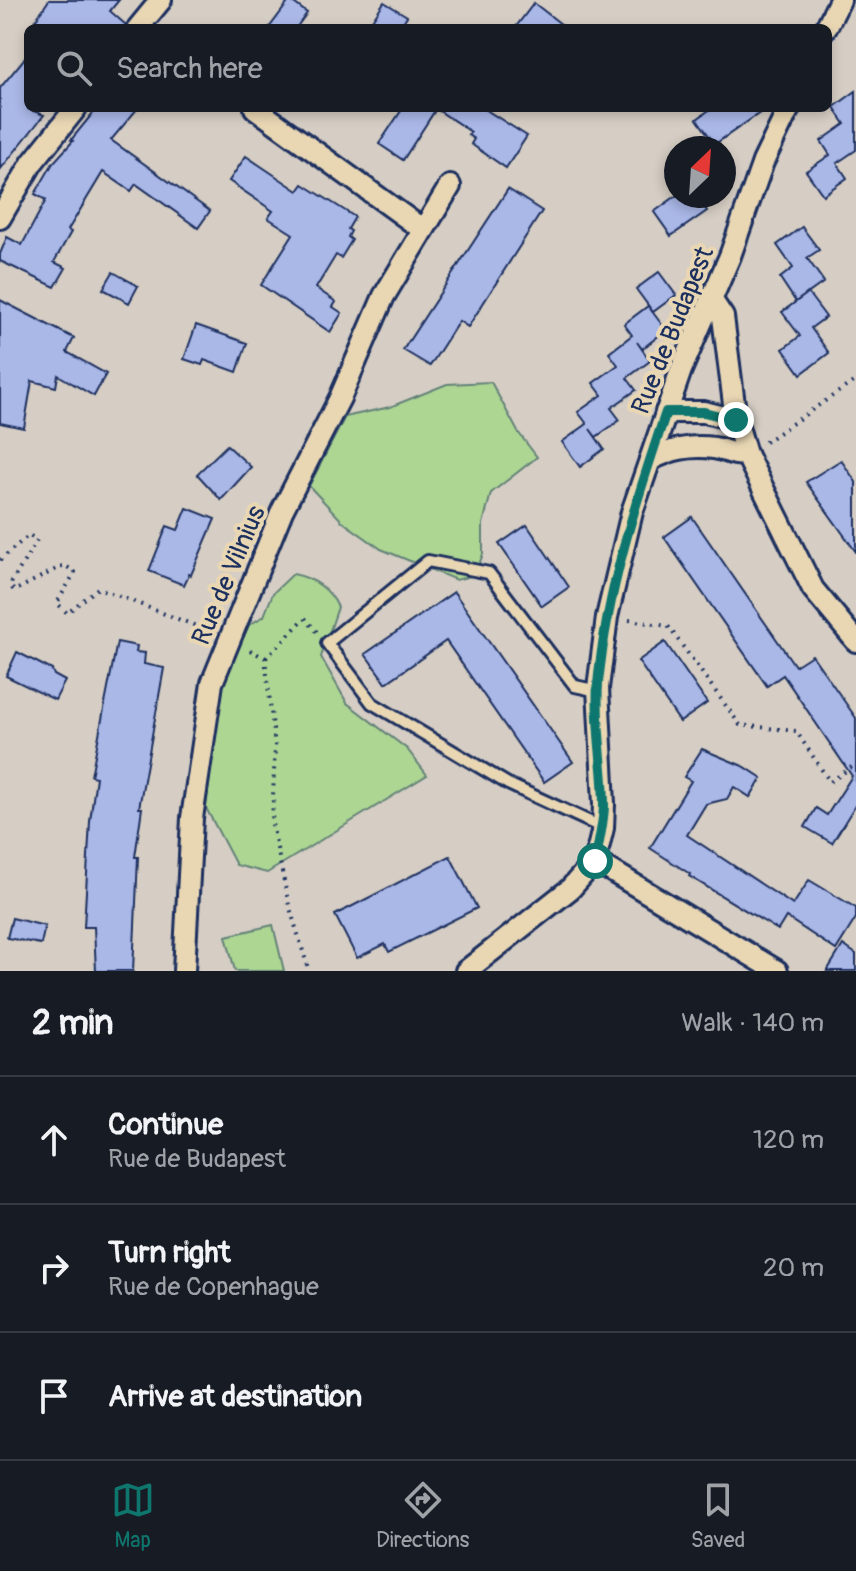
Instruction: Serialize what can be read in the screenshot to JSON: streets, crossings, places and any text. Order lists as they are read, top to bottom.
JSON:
{
  "streets": {
    "street": ["Rue de Budapest", "Rue de Vilnius"]
  },
  "north": "top right",
  "page": {
    "search": "Search here",
    "heading": ["2 min", "Walk · 140 m"],
    "list": [
      ["Continue", "Rue de Budapest", "120 m"],
      ["Turn right", "Rue de Copenhague", "20 m"],
      "Arrive at destination"
    ],
    "nav": ["Map", "Directions", "Saved"]
  }
}
